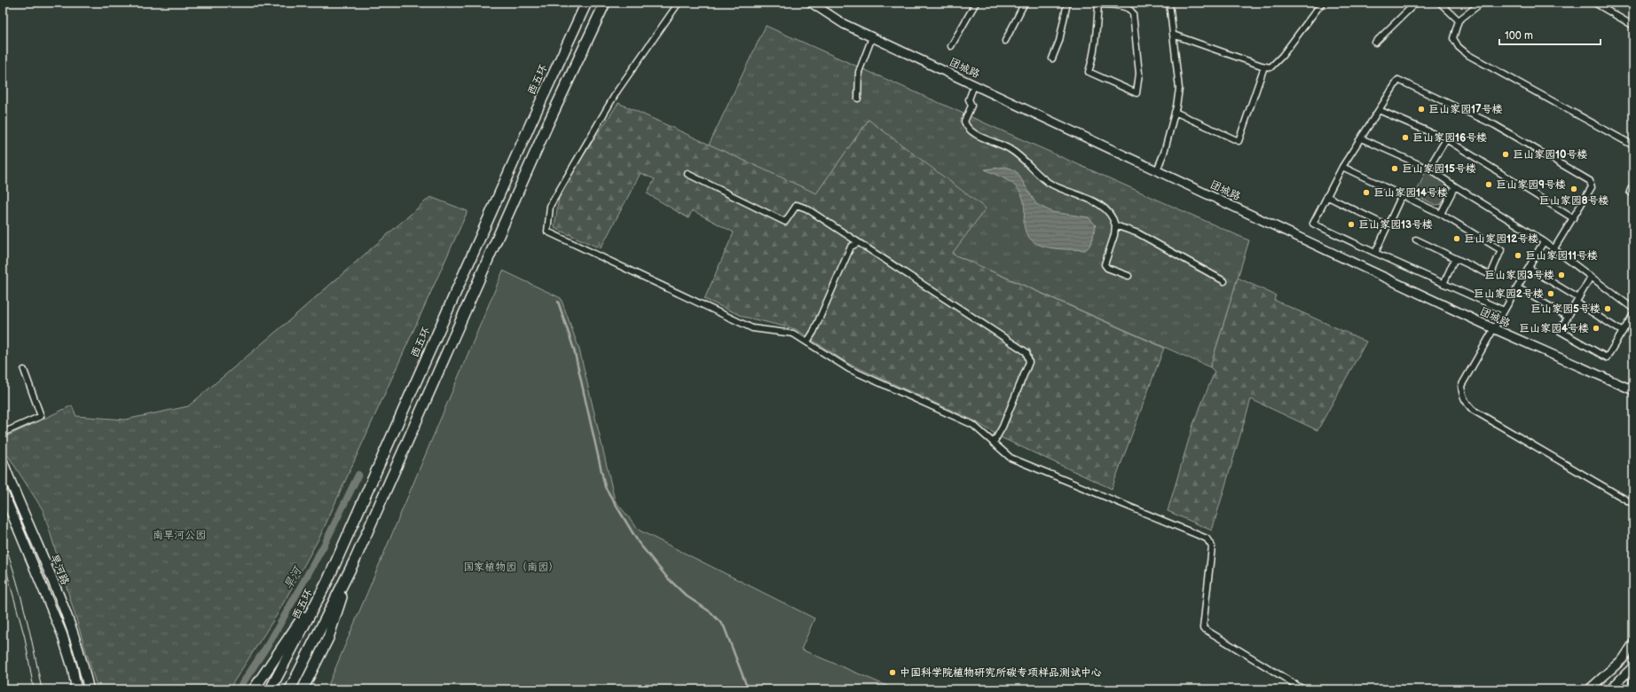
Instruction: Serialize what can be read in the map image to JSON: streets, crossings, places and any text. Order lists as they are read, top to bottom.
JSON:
{
  "streets": {
    "highway": ["西五环"],
    "main road": ["旱河路"],
    "street": ["团城路"]
  },
  "water": ["旱河"],
  "parks": ["南旱河公园", "国家植物园（南园）"],
  "places": [
    "巨山家园17号楼",
    "巨山家园16号楼",
    "巨山家园10号楼",
    "巨山家园15号楼",
    "巨山家园9号楼",
    "巨山家园8号楼",
    "巨山家园14号楼",
    "巨山家园13号楼",
    "巨山家园12号楼",
    "巨山家园11号楼",
    "巨山家园3号楼",
    "巨山家园2号楼",
    "巨山家园5号楼",
    "巨山家园4号楼",
    "中国科学院植物研究所碳专项样品测试中心"
  ],
  "scale_bar": "100 m"
}
